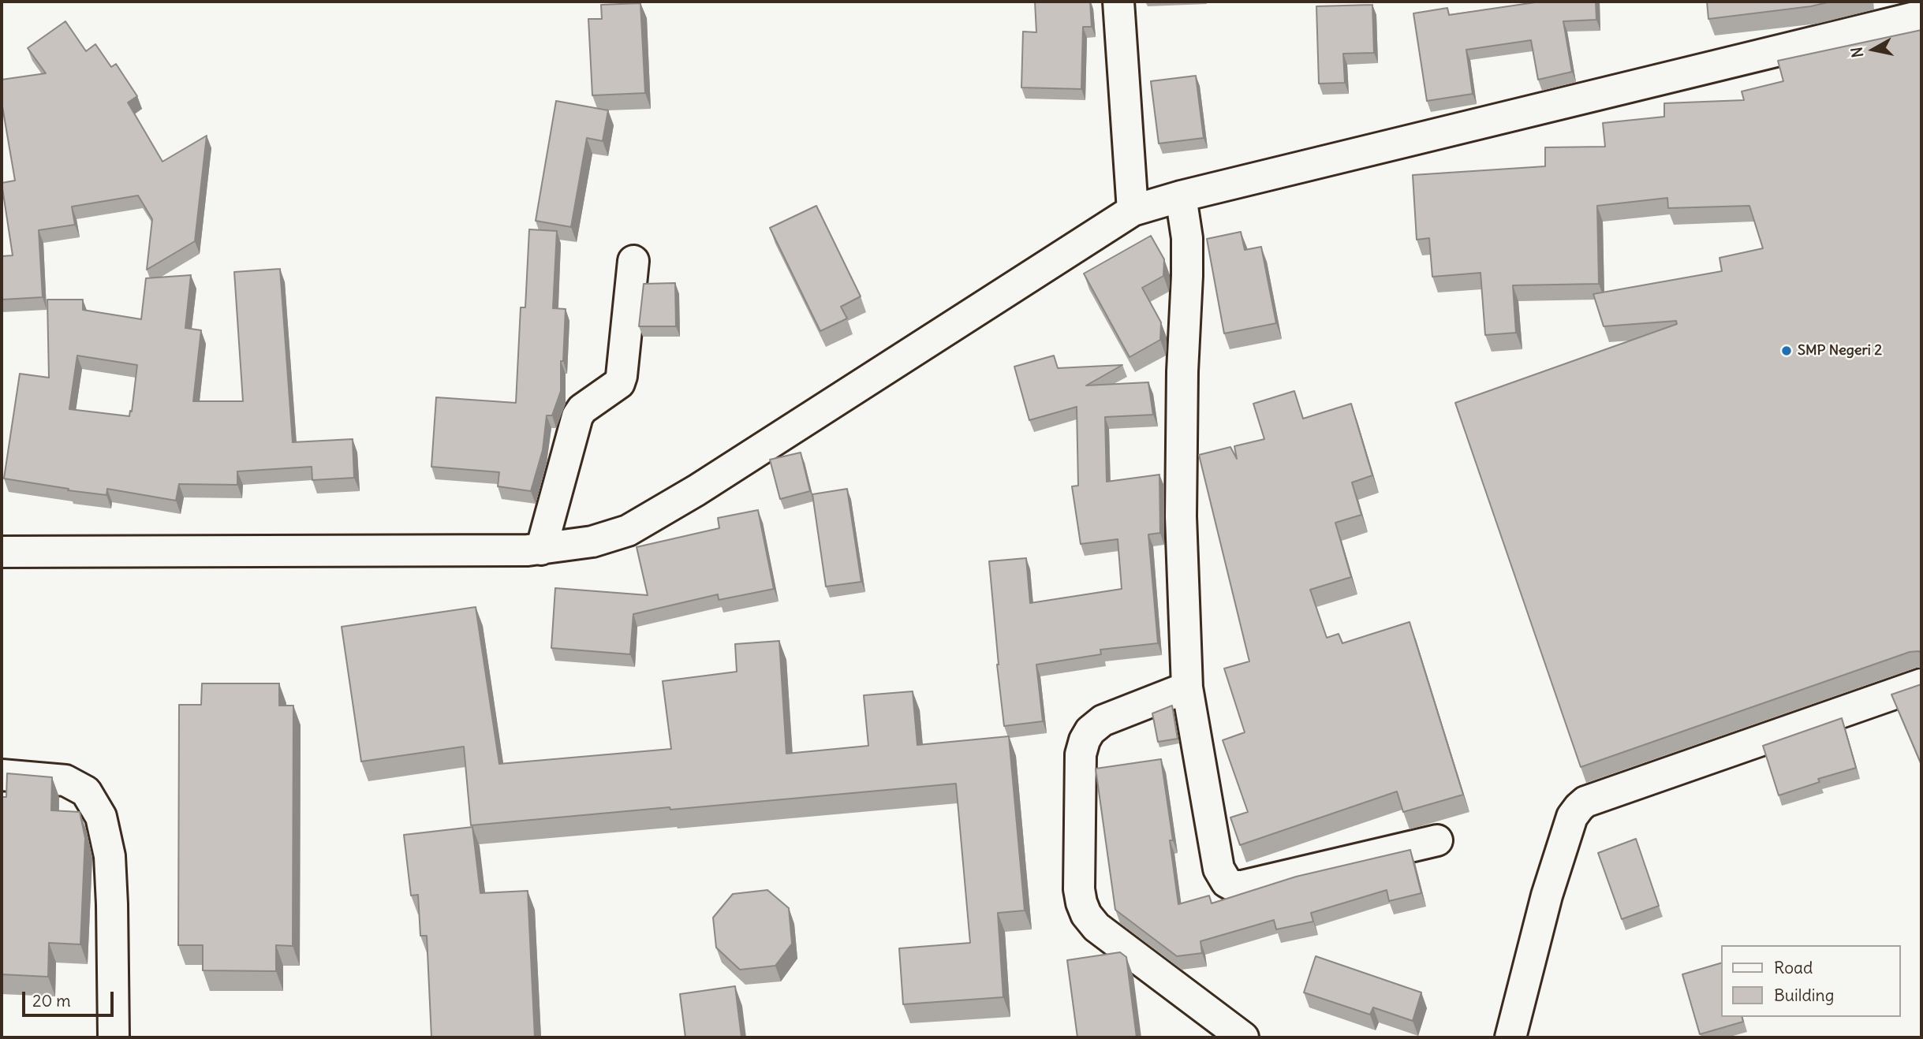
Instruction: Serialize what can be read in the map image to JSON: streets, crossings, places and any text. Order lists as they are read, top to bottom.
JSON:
{
  "places": ["SMP Negeri 2"],
  "legend": ["Road", "Building"],
  "scale_bar": "20 m",
  "north": "left"
}
